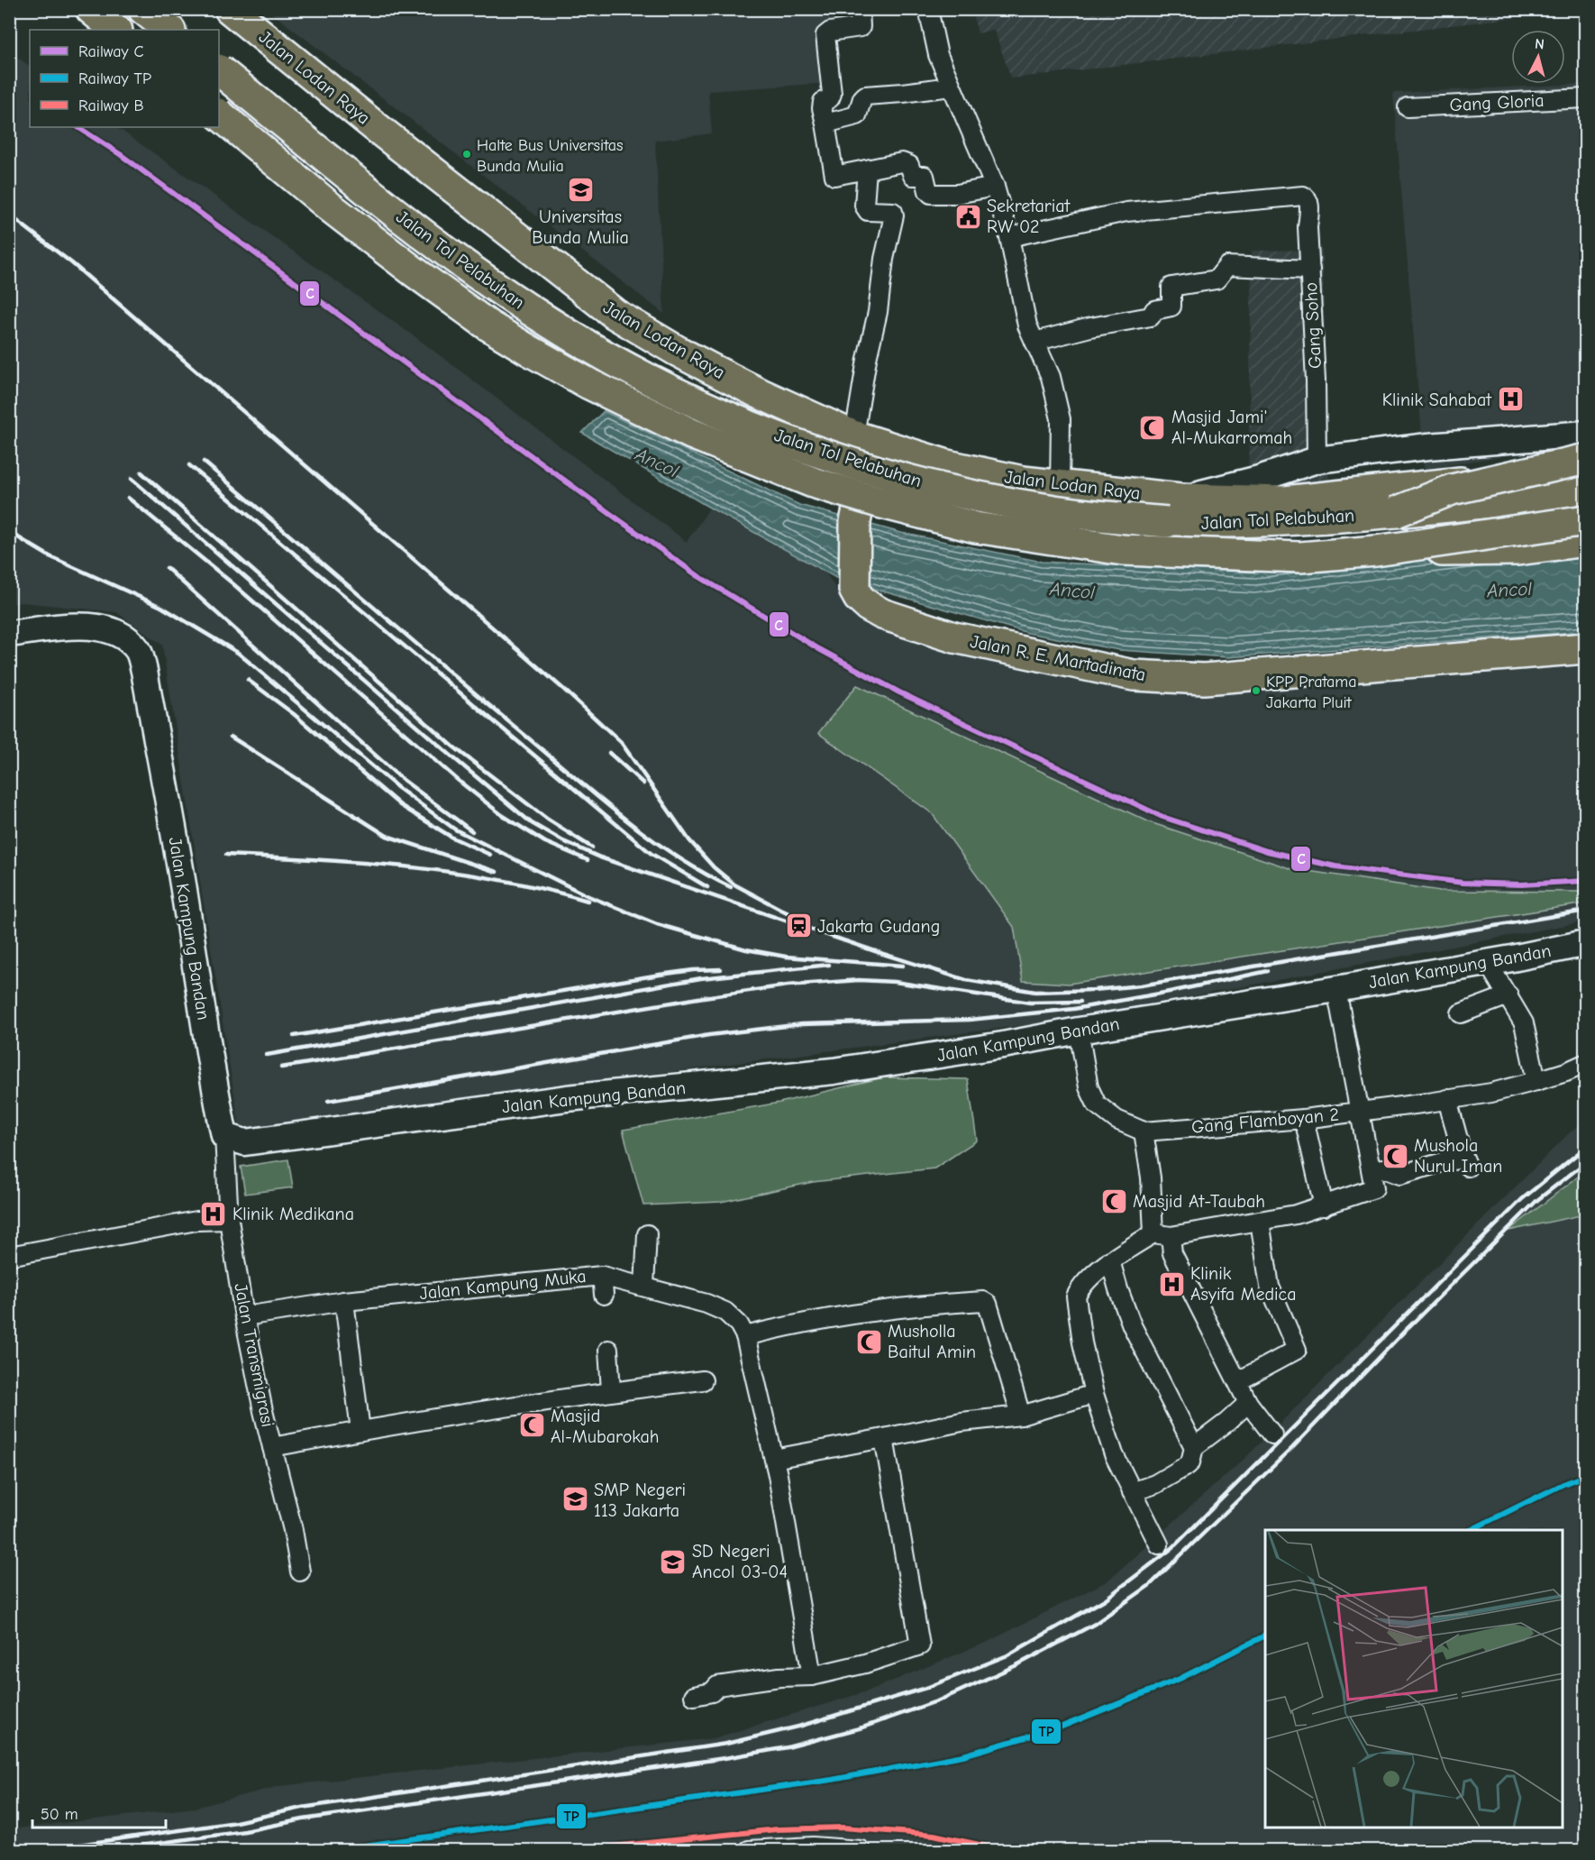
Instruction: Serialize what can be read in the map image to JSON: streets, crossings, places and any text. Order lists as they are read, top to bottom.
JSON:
{
  "streets": {
    "highway": ["Jalan Lodan Raya", "Jalan Tol Pelabuhan", "Jalan R. E. Martadinata"],
    "street": [
      "Gang Gloria",
      "Gang Soho",
      "Jalan Kampung Bandan",
      "Gang Flamboyan 2",
      "Jalan Kampung Muka",
      "Jalan Transmigrasi"
    ]
  },
  "crossings": [
    ["Jalan Lodan Raya", "Gang Soho"],
    ["Jalan Lodan Raya", "Jalan R. E. Martadinata"],
    ["Jalan Kampung Bandan", "Gang Flamboyan 2"],
    ["Jalan Kampung Bandan", "Jalan Transmigrasi"],
    ["Jalan Kampung Muka", "Jalan Transmigrasi"]
  ],
  "water": ["Ancol"],
  "places": {
    "other": ["Halte Bus Universitas Bunda Mulia", "KPP Pratama Jakarta Pluit"],
    "school or university": ["Universitas Bunda Mulia", "SMP Negeri 113 Jakarta", "SD Negeri Ancol 03-04"],
    "public building": ["Sekretariat RW 02"],
    "hospital": ["Klinik Sahabat", "Klinik Medikana", "Klinik Asyifa Medica"],
    "mosque": [
      "Masjid Jami' Al-Mukarromah",
      "Mushola Nurul Iman",
      "Masjid At-Taubah",
      "Musholla Baitul Amin",
      "Masjid Al-Mubarokah"
    ],
    "station": ["Jakarta Gudang"]
  },
  "lines": ["rail line C", "rail line TP", "rail line B"],
  "legend": ["Railway C", "Railway TP", "Railway B"],
  "scale_bar": "50 m",
  "north": "top"
}
